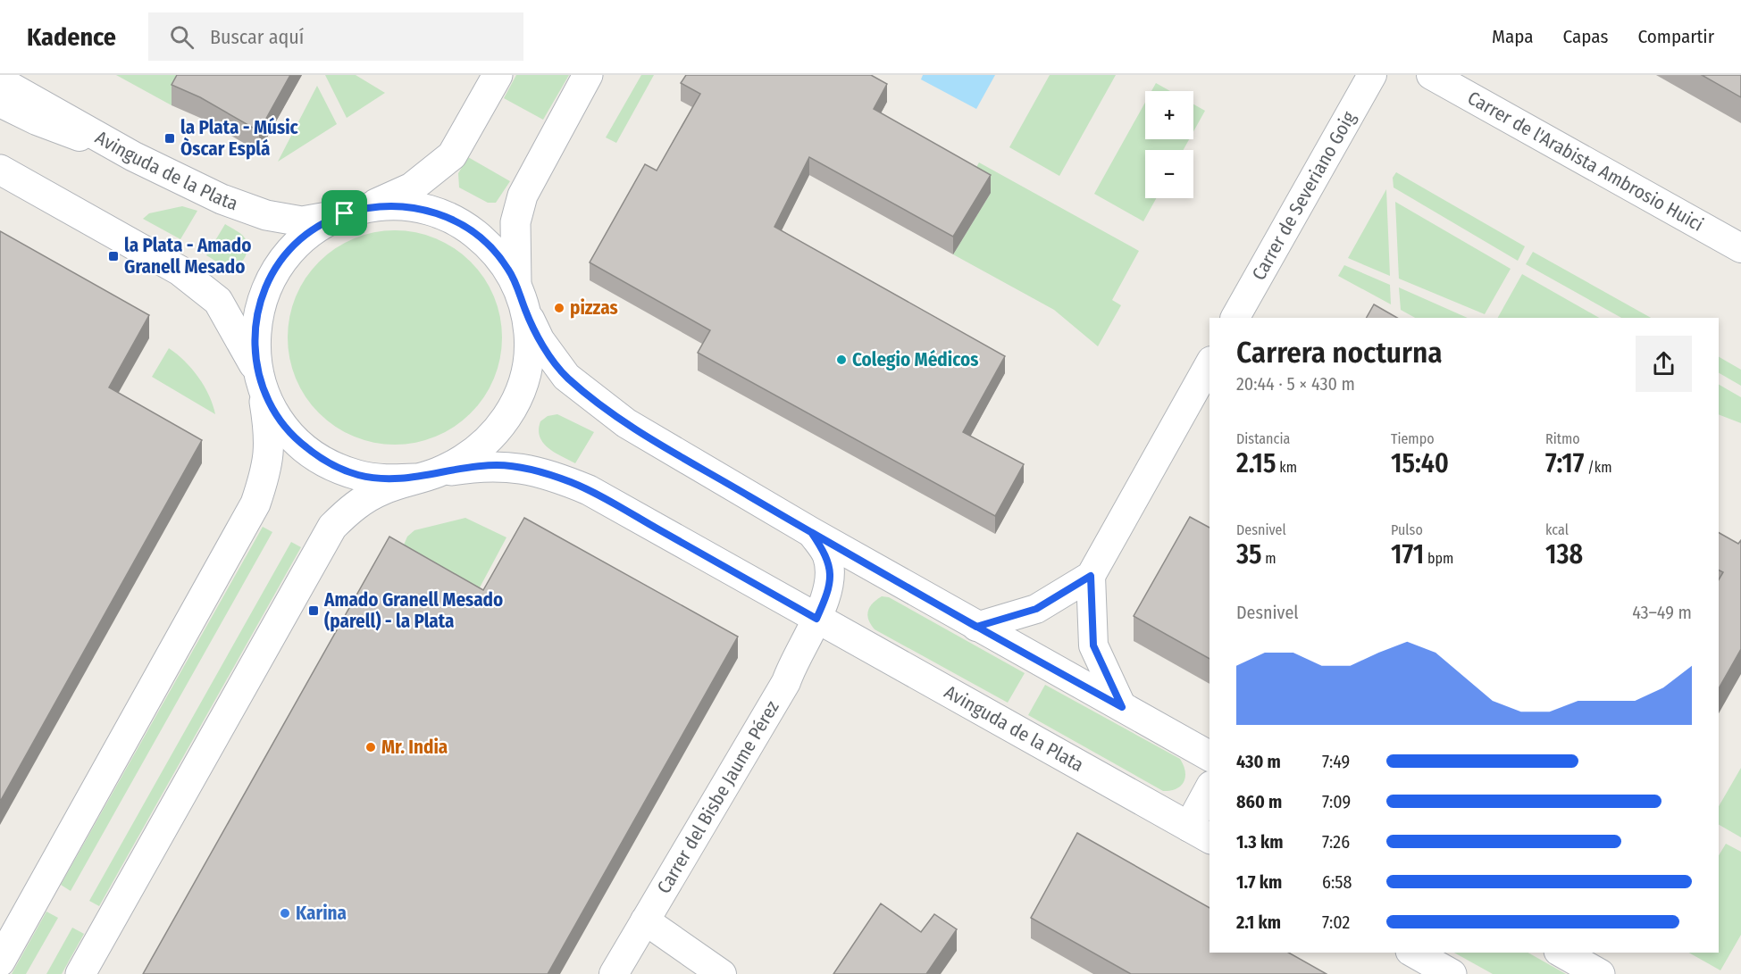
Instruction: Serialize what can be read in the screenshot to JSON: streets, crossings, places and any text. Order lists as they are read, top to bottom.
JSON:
{
  "streets": {
    "main road": ["Avinguda de la Plata"],
    "street": ["Carrer de l'Arabista Ambrosio Huici", "Carrer de Severiano Goig", "Carrer del Bisbe Jaume Pérez"]
  },
  "crossings": [
    ["Avinguda de la Plata", "Carrer del Bisbe Jaume Pérez"]
  ],
  "places": {
    "transit": ["la Plata - Músic Òscar Esplá", "la Plata - Amado Granell Mesado", "Amado Granell Mesado (parell) - la Plata"],
    "other": [
      "pizzas",
      "Colegio Médicos",
      "Mr. India",
      "Karina"
    ]
  },
  "page": {
    "header": "Kadence",
    "search": "Buscar aquí",
    "nav": ["Mapa", "Capas", "Compartir"],
    "map_buttons": ["+", "−"],
    "heading": ["Carrera nocturna", "20:44 · 5 × 430 m"],
    "stats": [
      ["Distancia", "2.15 km"],
      ["Tiempo", "15:40"],
      ["Ritmo", "7:17 /km"],
      ["Desnivel", "35 m"],
      ["Pulso", "171 bpm"],
      ["kcal", "138"]
    ],
    "chart": ["Desnivel", "43–49 m"],
    "list": [
      {
        "name": "430 m",
        "note": "7:49"
      },
      {
        "name": "860 m",
        "note": "7:09"
      },
      {
        "name": "1.3 km",
        "note": "7:26"
      },
      {
        "name": "1.7 km",
        "note": "6:58"
      },
      {
        "name": "2.1 km",
        "note": "7:02"
      }
    ]
  }
}
